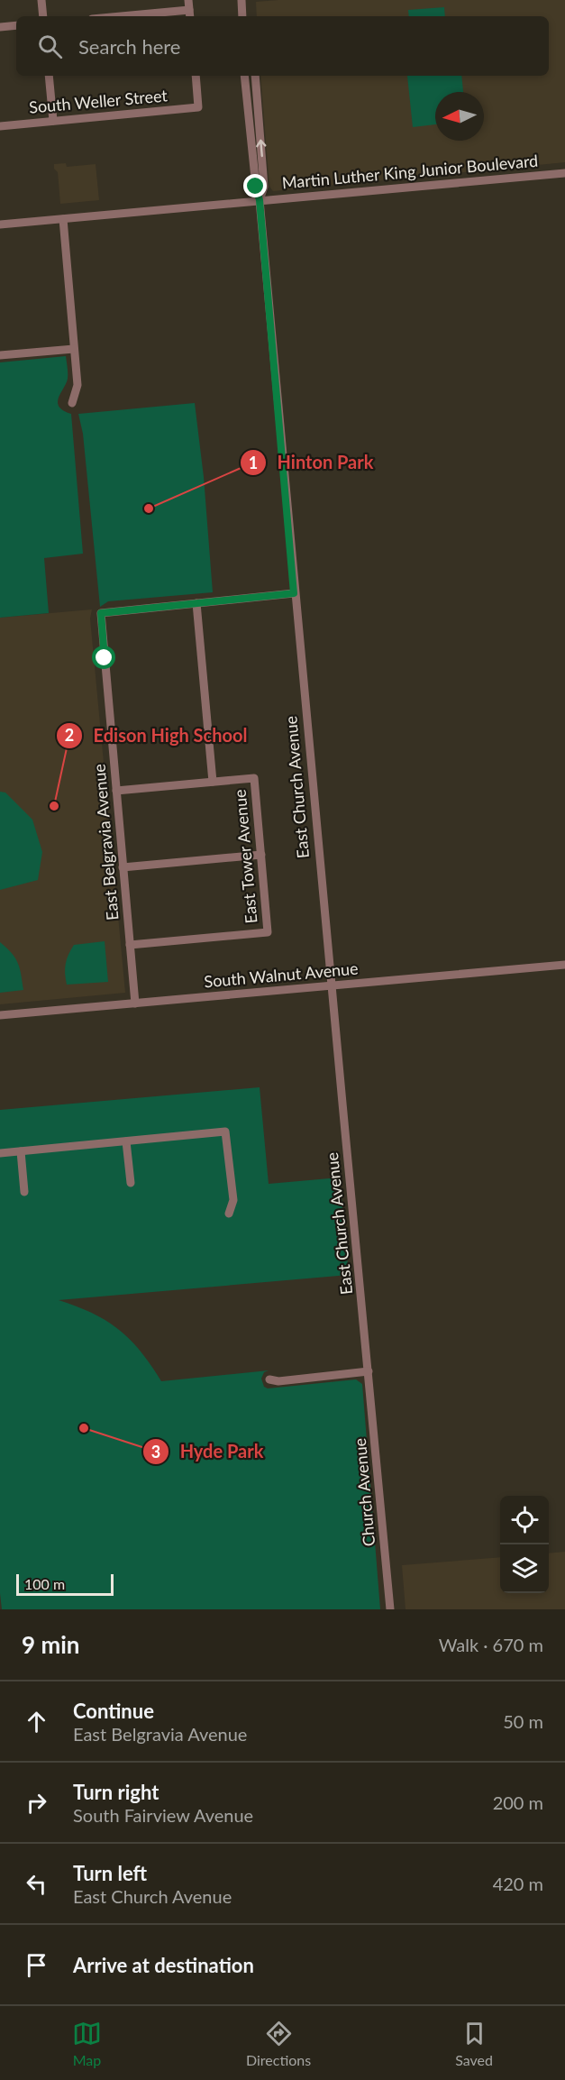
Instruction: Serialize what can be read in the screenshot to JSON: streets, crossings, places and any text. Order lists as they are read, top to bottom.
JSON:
{
  "streets": {
    "street": [
      "South Weller Street",
      "Martin Luther King Junior Boulevard",
      "East Church Avenue",
      "East Belgravia Avenue",
      "East Tower Avenue",
      "South Walnut Avenue",
      "Church Avenue"
    ]
  },
  "crossings": [
    ["Martin Luther King Junior Boulevard", "East Church Avenue"],
    ["East Church Avenue", "South Walnut Avenue"],
    ["East Church Avenue", "Church Avenue"],
    ["East Belgravia Avenue", "East Tower Avenue"],
    ["East Belgravia Avenue", "South Walnut Avenue"]
  ],
  "places": ["Hinton Park", "Edison High School", "Hyde Park"],
  "scale_bar": "100 m",
  "north": "left",
  "page": {
    "search": "Search here",
    "scale": "100 m",
    "heading": ["9 min", "Walk · 670 m"],
    "list": [
      ["Continue", "East Belgravia Avenue", "50 m"],
      ["Turn right", "South Fairview Avenue", "200 m"],
      ["Turn left", "East Church Avenue", "420 m"],
      "Arrive at destination"
    ],
    "nav": ["Map", "Directions", "Saved"]
  }
}
